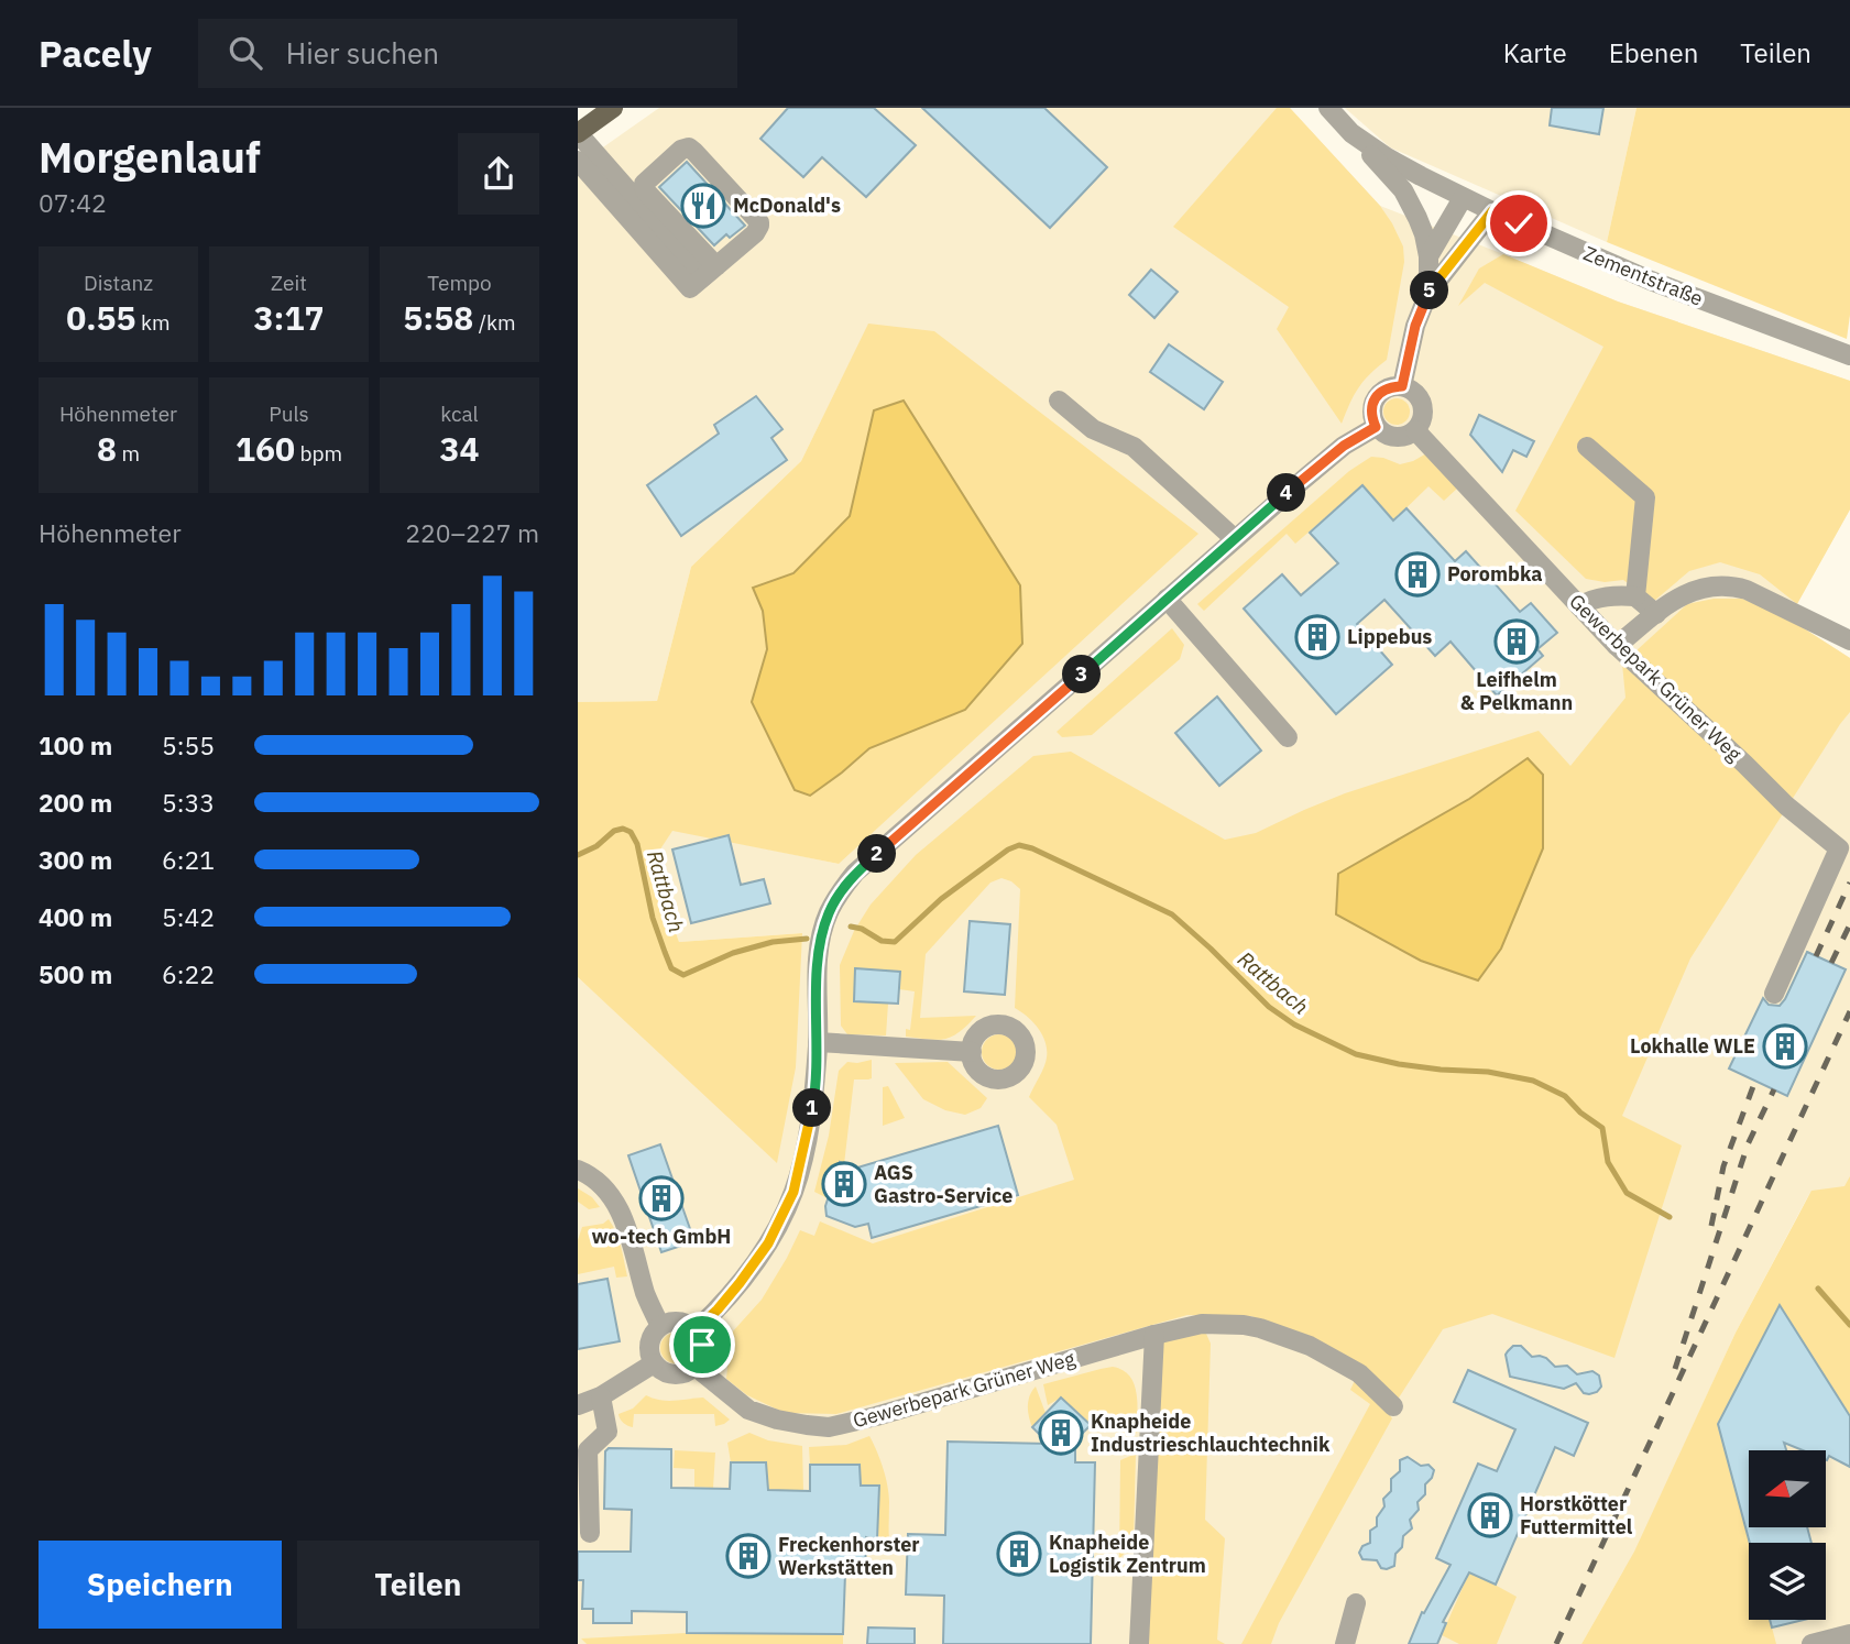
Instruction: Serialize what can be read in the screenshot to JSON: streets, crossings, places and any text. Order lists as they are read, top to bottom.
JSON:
{
  "streets": {
    "street": ["Zementstraße", "Gewerbepark Grüner Weg"]
  },
  "water": ["Rattbach"],
  "places": {
    "restaurant": ["McDonald's"],
    "building": [
      "Porombka",
      "Lippebus",
      "Leifhelm & Pelkmann",
      "Lokhalle WLE",
      "AGS Gastro-Service",
      "wo-tech GmbH",
      "Knapheide Industrieschlauchtechnik",
      "Horstkötter Futtermittel",
      "Knapheide Logistik Zentrum",
      "Freckenhorster Werkstätten"
    ]
  },
  "north": "left",
  "page": {
    "header": "Pacely",
    "search": "Hier suchen",
    "nav": ["Karte", "Ebenen", "Teilen"],
    "heading": ["Morgenlauf", "07:42"],
    "stats": [
      ["Distanz", "0.55 km"],
      ["Zeit", "3:17"],
      ["Tempo", "5:58 /km"],
      ["Höhenmeter", "8 m"],
      ["Puls", "160 bpm"],
      ["kcal", "34"]
    ],
    "pins": [
      "5",
      "4",
      "3",
      "2",
      "1"
    ],
    "chart": ["Höhenmeter", "220–227 m"],
    "list": [
      {
        "name": "100 m",
        "note": "5:55"
      },
      {
        "name": "200 m",
        "note": "5:33"
      },
      {
        "name": "300 m",
        "note": "6:21"
      },
      {
        "name": "400 m",
        "note": "5:42"
      },
      {
        "name": "500 m",
        "note": "6:22"
      }
    ],
    "buttons": ["Speichern", "Teilen"]
  }
}
